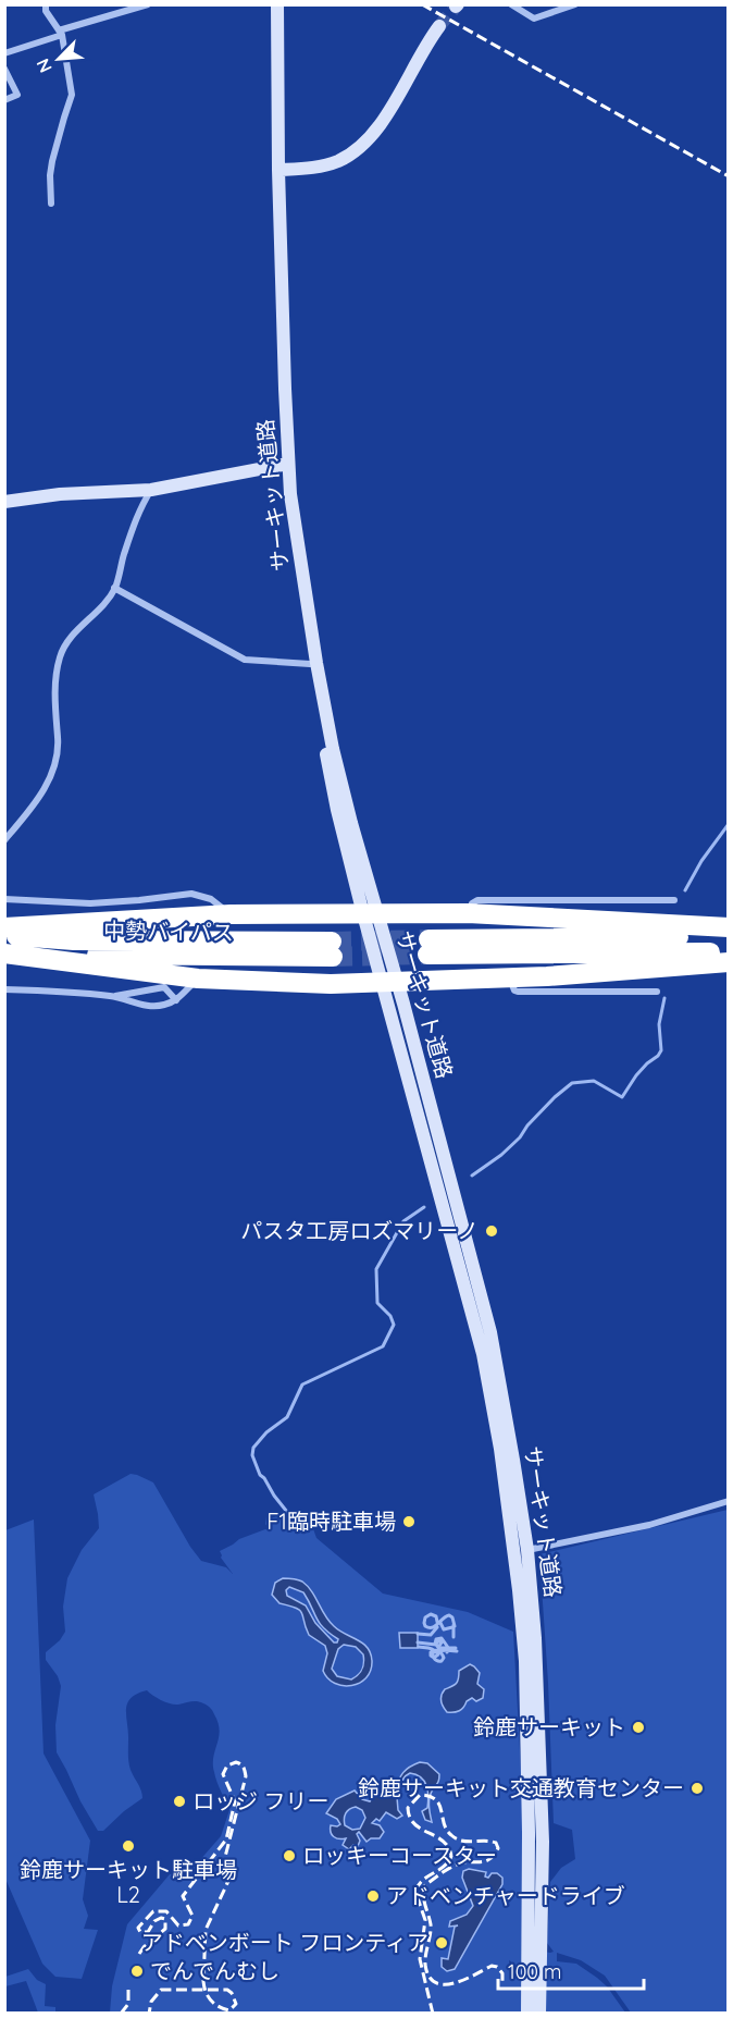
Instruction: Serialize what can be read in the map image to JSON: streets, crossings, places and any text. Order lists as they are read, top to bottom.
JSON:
{
  "streets": {
    "highway": ["中勢バイパス"],
    "street": ["サーキット道路"]
  },
  "places": [
    "パスタ工房ロズマリーノ",
    "F1臨時駐車場",
    "鈴鹿サーキット",
    "鈴鹿サーキット交通教育センター",
    "ロッジ フリー",
    "鈴鹿サーキット駐車場 L2",
    "ロッキーコースター",
    "アドベンチャードライブ",
    "アドベンボート フロンティア",
    "でんでんむし"
  ],
  "scale_bar": "100 m",
  "north": "bottom left"
}
